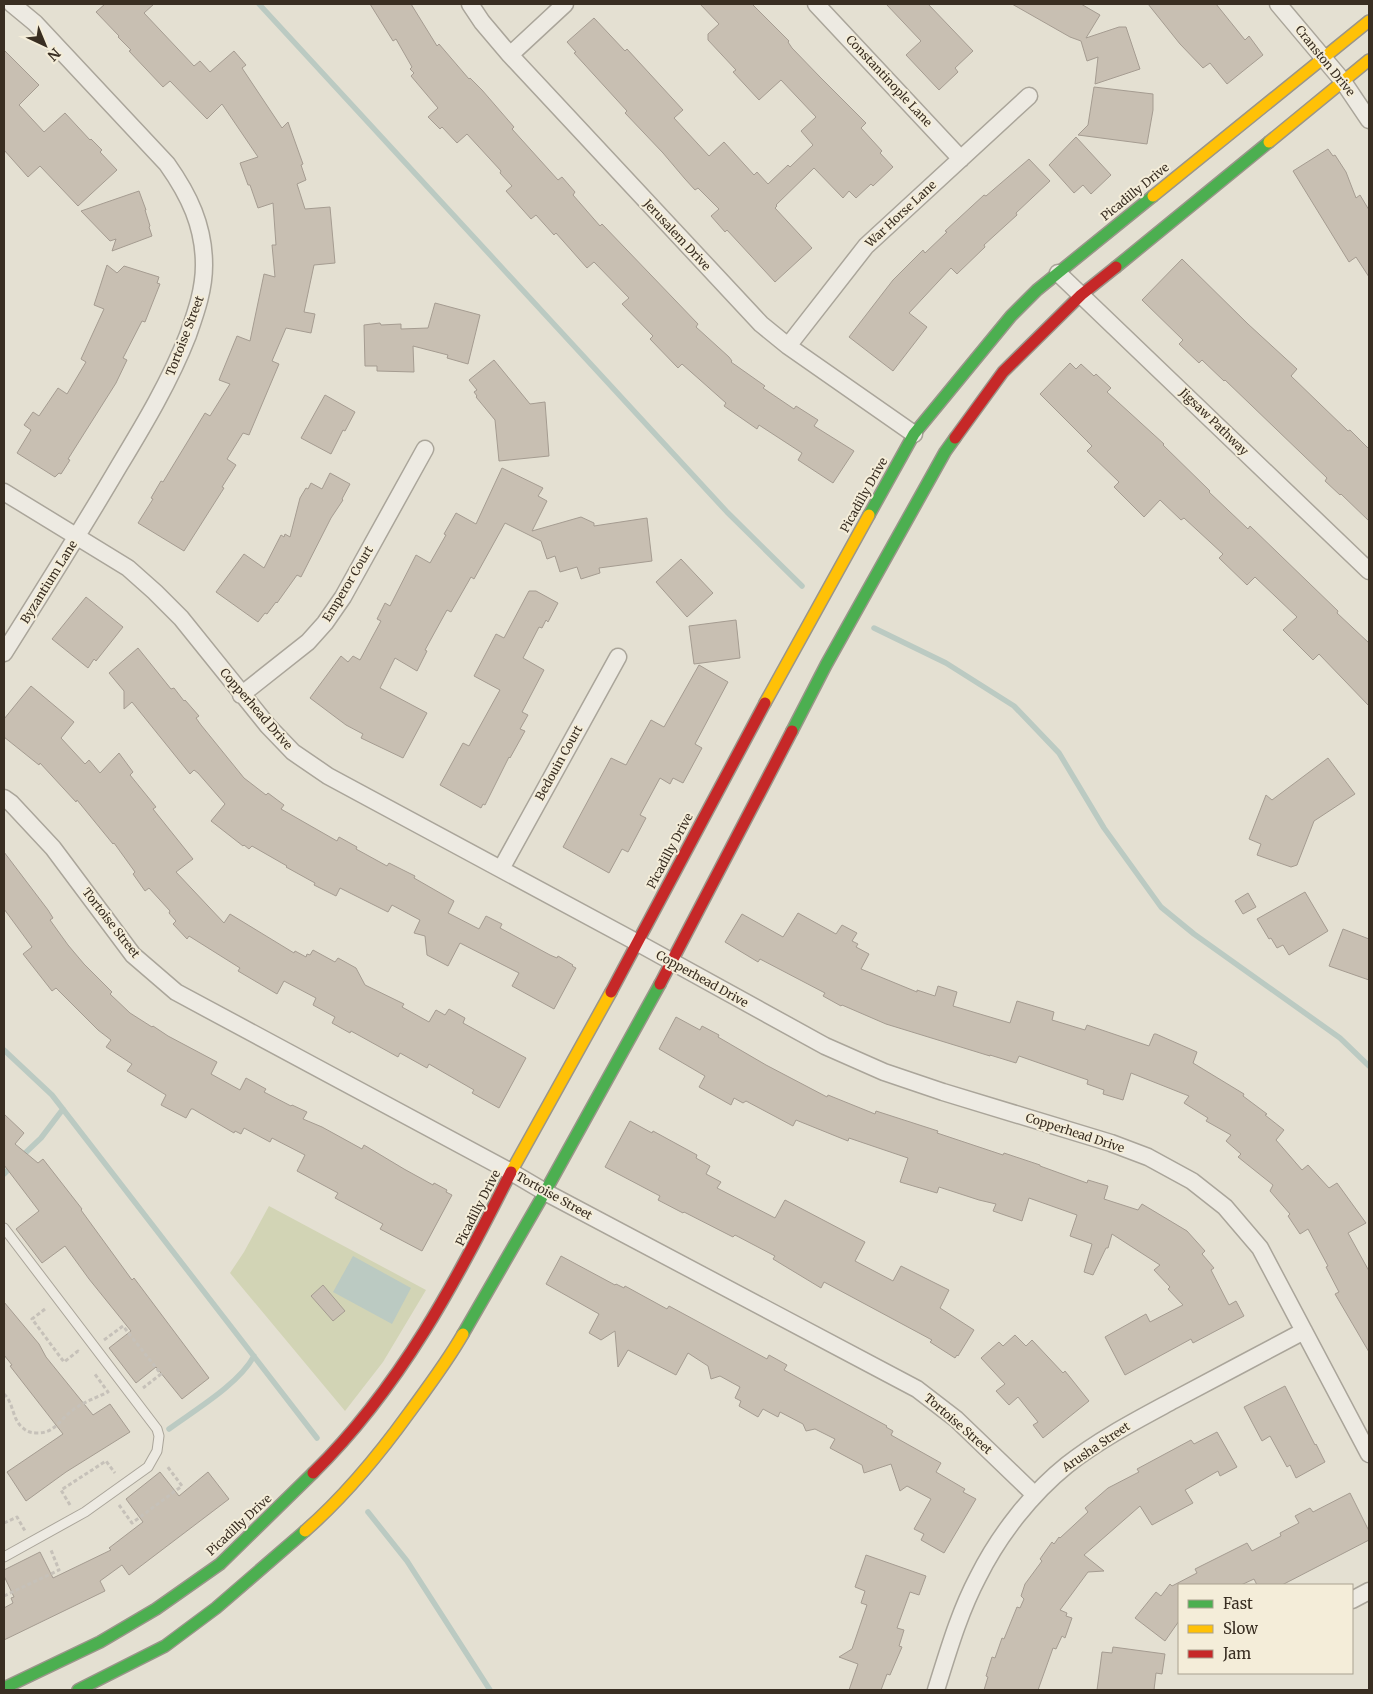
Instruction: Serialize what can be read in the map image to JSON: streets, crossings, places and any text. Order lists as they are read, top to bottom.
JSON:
{
  "streets": {
    "street": [
      "Cranston Drive",
      "Constantinople Lane",
      "Picadilly Drive",
      "War Horse Lane",
      "Jerusalem Drive",
      "Tortoise Street",
      "Jigsaw Pathway",
      "Byzantium Lane",
      "Emperor Court",
      "Copperhead Drive",
      "Bedouin Court",
      "Arusha Street"
    ]
  },
  "crossings": [
    ["Cranston Drive", "Picadilly Drive"],
    ["Constantinople Lane", "War Horse Lane"],
    ["Picadilly Drive", "Jerusalem Drive"],
    ["Picadilly Drive", "Tortoise Street"],
    ["Picadilly Drive", "Jigsaw Pathway"],
    ["Picadilly Drive", "Copperhead Drive"],
    ["War Horse Lane", "Jerusalem Drive"],
    ["Tortoise Street", "Byzantium Lane"],
    ["Tortoise Street", "Copperhead Drive"],
    ["Tortoise Street", "Arusha Street"],
    ["Byzantium Lane", "Copperhead Drive"],
    ["Emperor Court", "Copperhead Drive"],
    ["Copperhead Drive", "Bedouin Court"],
    ["Copperhead Drive", "Arusha Street"]
  ],
  "legend": ["Fast", "Slow", "Jam"],
  "north": "bottom right"
}
